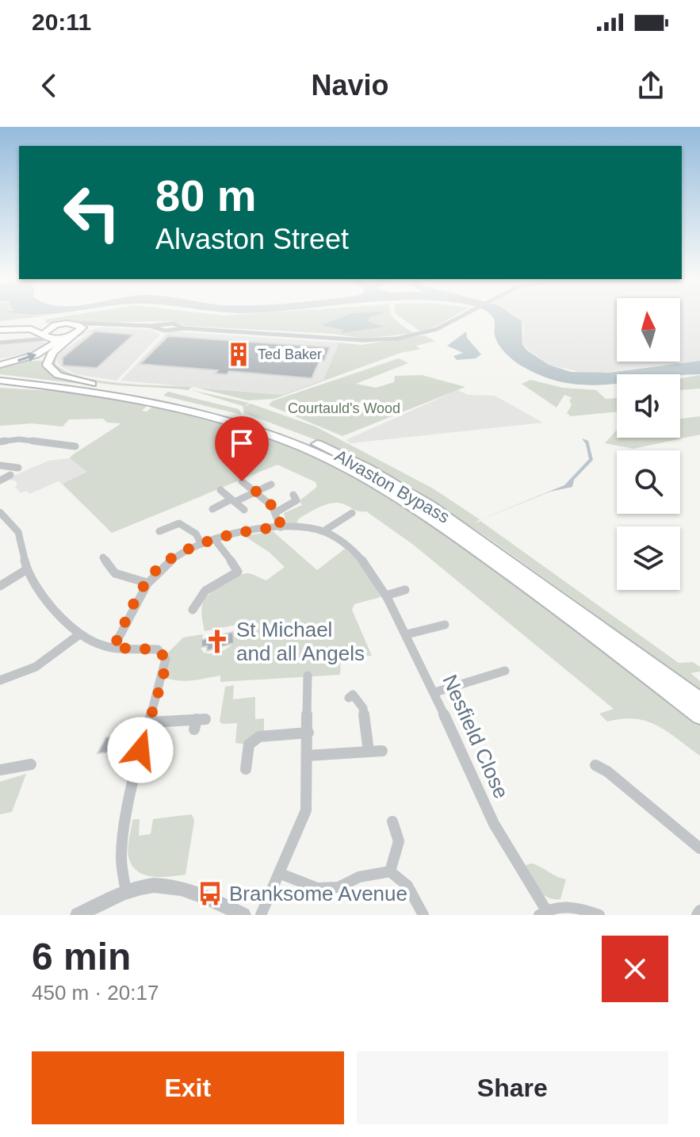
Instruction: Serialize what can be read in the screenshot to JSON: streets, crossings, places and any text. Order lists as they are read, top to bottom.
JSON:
{
  "streets": {
    "highway": ["Alvaston Bypass"],
    "street": ["Nesfield Close"]
  },
  "parks": ["Courtauld's Wood"],
  "places": {
    "building": ["Ted Baker"],
    "church": ["St Michael and all Angels"],
    "bus stop": ["Branksome Avenue"]
  },
  "north": "top",
  "page": {
    "status": "20:11",
    "header": "Navio",
    "turn": ["80 m", "Alvaston Street"],
    "heading": ["6 min", "450 m · 20:17"],
    "buttons": ["Exit", "Share"]
  }
}
